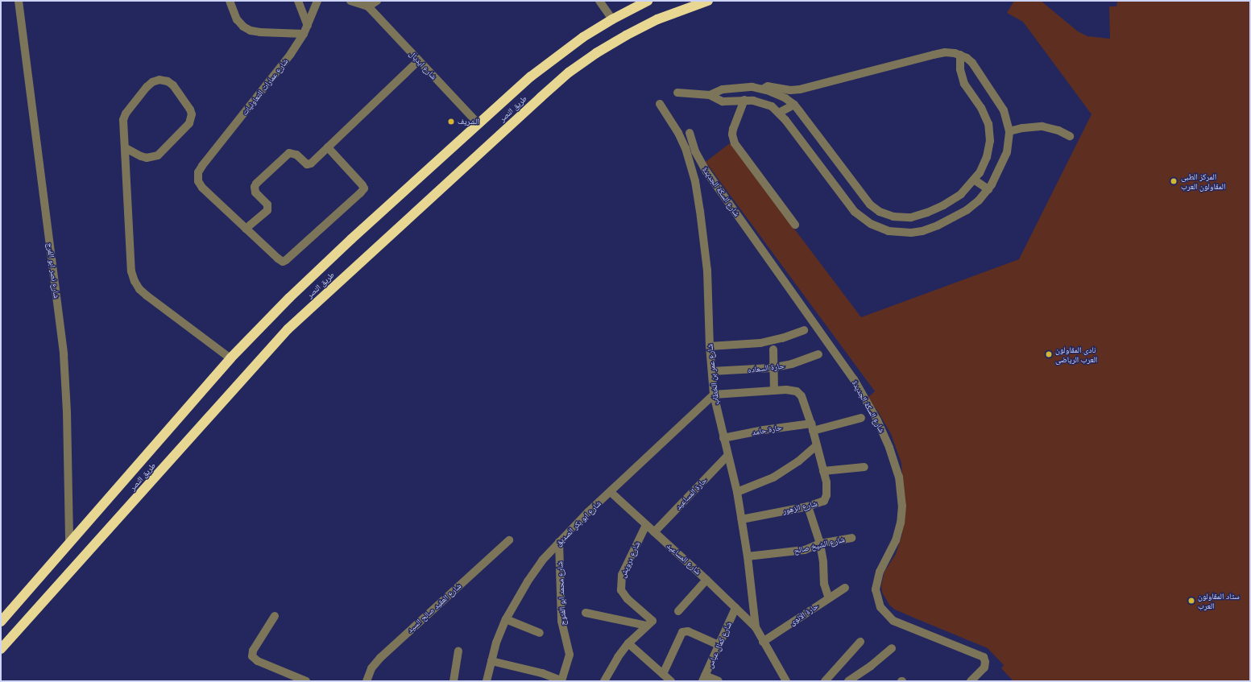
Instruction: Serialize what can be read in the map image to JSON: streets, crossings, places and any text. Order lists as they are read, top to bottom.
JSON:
{
  "streets": {
    "highway": ["طريق النصر"],
    "street": [
      "شارع ايديال",
      "شارع عمارات التعاونيات",
      "شارع السكة الجديدة",
      "شارع نصر ابو الفرج",
      "حارة السعاده",
      "شارع عمر بن الخطاب",
      "حارة حامد",
      "حارة المساعيد",
      "شارع الزهور",
      "شارع ابو بكر الصديق",
      "شارع الشيخ صالح",
      "شارع المساعيد",
      "شارع درويش",
      "شارع محمد ابو الفتوح",
      "شارع العقيد صالح السيد",
      "حارة الانوى",
      "شارع كمال عباس"
    ]
  },
  "crossings": [
    ["شارع ايديال", "طريق النصر"],
    ["طريق النصر", "شارع نصر ابو الفرج"],
    ["حارة السعاده", "شارع عمر بن الخطاب"],
    ["شارع عمر بن الخطاب", "حارة حامد"],
    ["شارع عمر بن الخطاب", "حارة المساعيد"],
    ["شارع عمر بن الخطاب", "شارع الزهور"],
    ["شارع عمر بن الخطاب", "شارع ابو بكر الصديق"],
    ["شارع عمر بن الخطاب", "شارع الشيخ صالح"],
    ["شارع عمر بن الخطاب", "شارع المساعيد"],
    ["شارع عمر بن الخطاب", "حارة الانوى"],
    ["حارة حامد", "شارع الزهور"],
    ["حارة المساعيد", "شارع المساعيد"],
    ["شارع الزهور", "شارع ابو بكر الصديق"],
    ["شارع ابو بكر الصديق", "شارع المساعيد"],
    ["شارع ابو بكر الصديق", "شارع محمد ابو الفتوح"],
    ["شارع المساعيد", "شارع درويش"],
    ["شارع المساعيد", "شارع كمال عباس"]
  ],
  "places": [
    "الشريف",
    "المركز الطبى المقاولون العرب",
    "نادى المقاولون العرب الرياضى",
    "ستاد المقاولون العرب"
  ]
}
